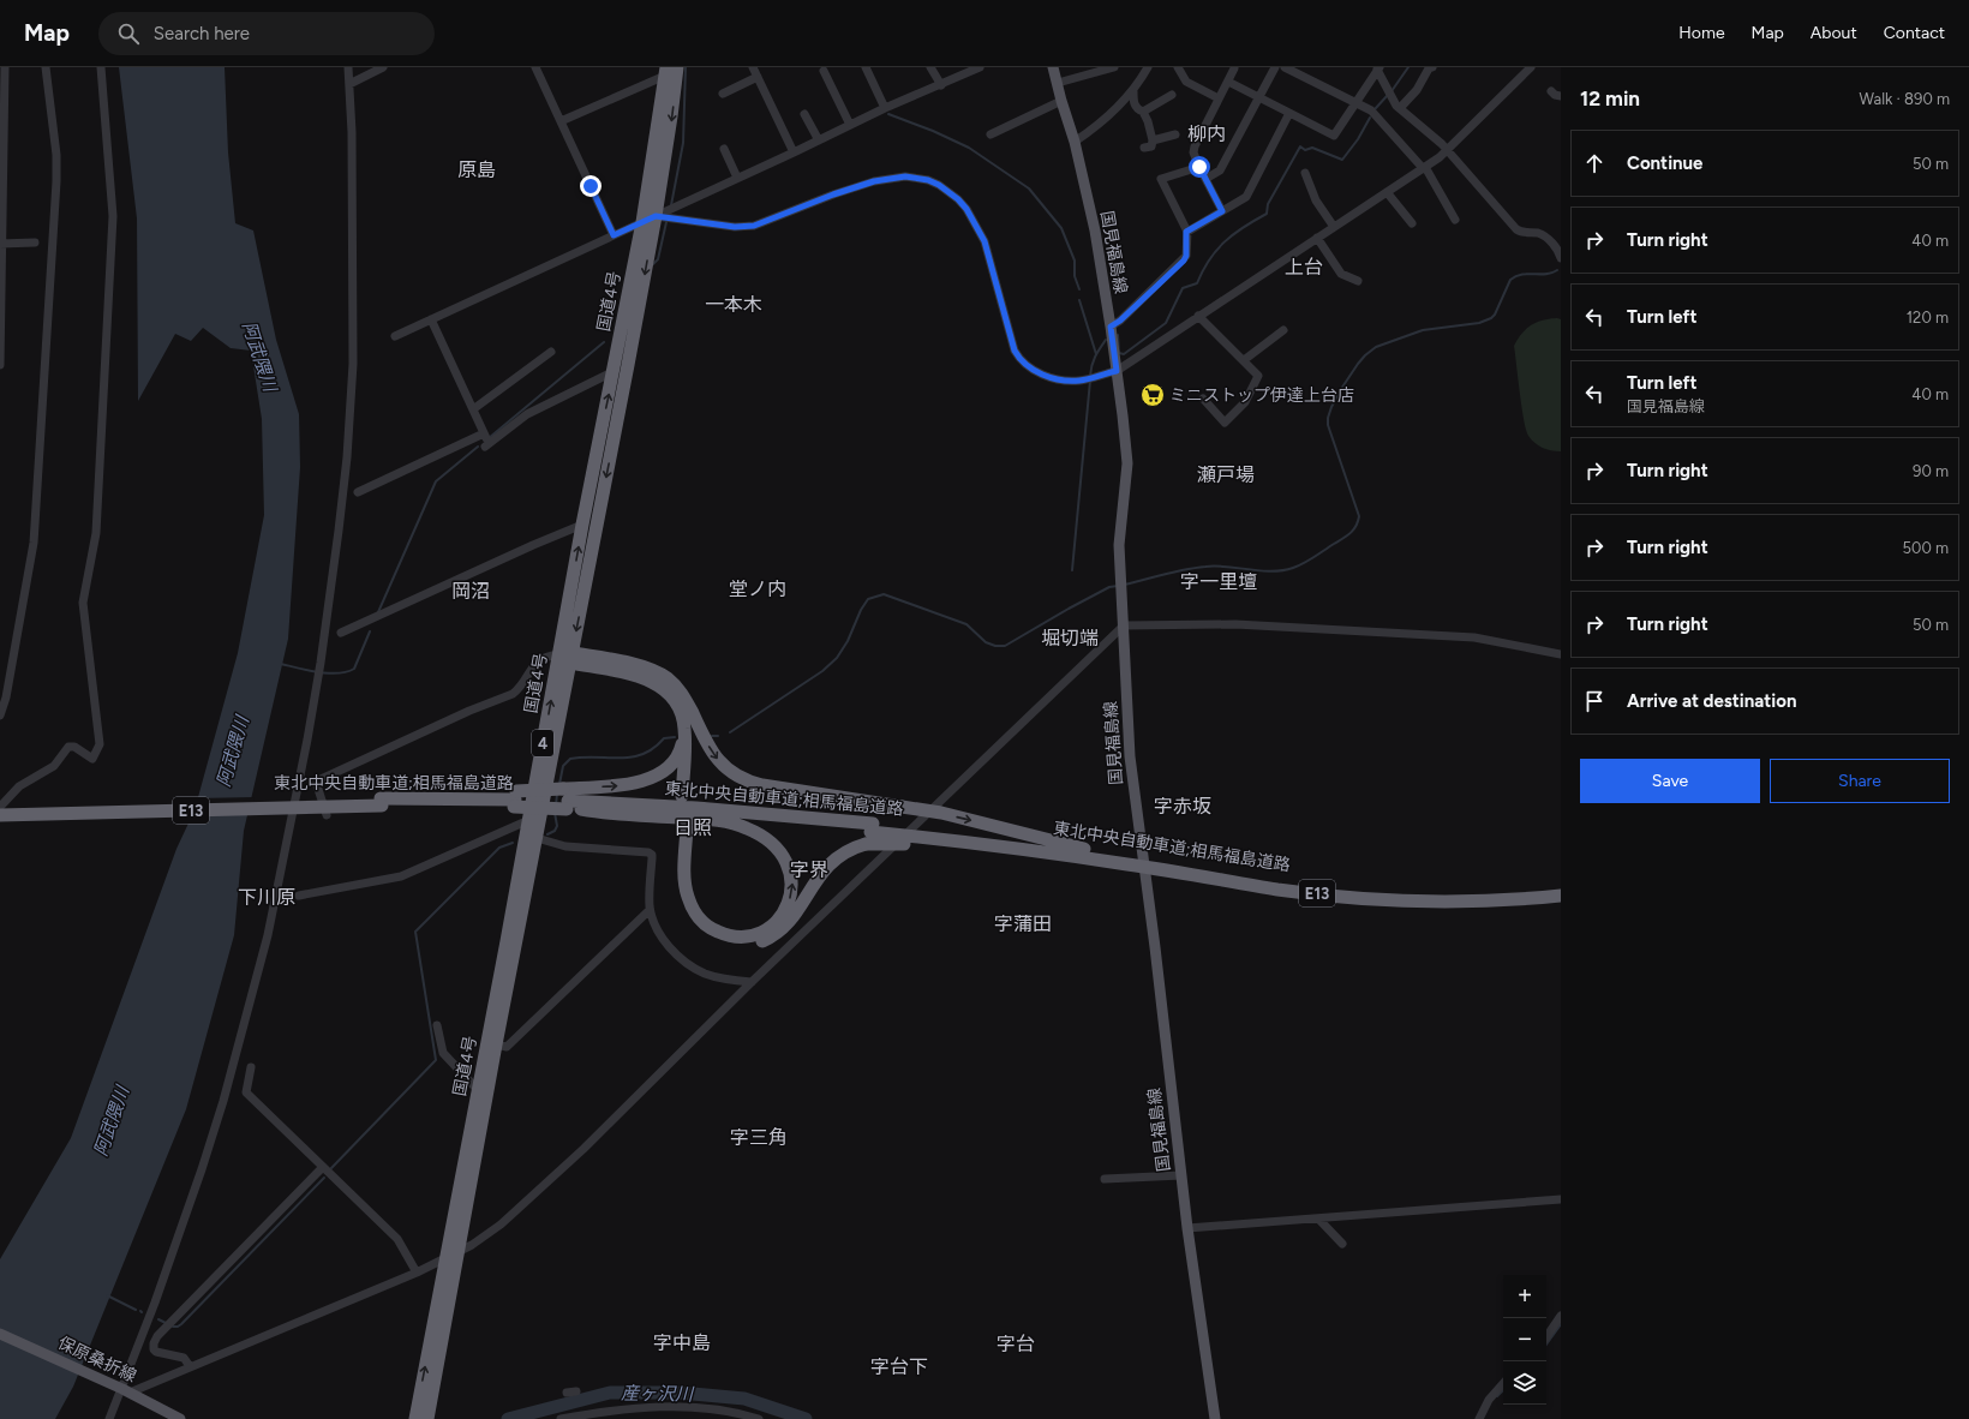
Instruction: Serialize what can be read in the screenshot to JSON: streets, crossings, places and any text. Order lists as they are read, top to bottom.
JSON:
{
  "streets": {
    "highway": [
      "国道4号",
      "4",
      "東北中央自動車道;相馬福島道路",
      "E13"
    ],
    "main road": ["国見福島線", "保原桑折線"]
  },
  "districts": [
    "柳内",
    "原島",
    "上台",
    "一本木",
    "瀬戸場",
    "字一里壇",
    "堂ノ内",
    "岡沼",
    "堀切端",
    "字赤坂",
    "日照",
    "字界",
    "下川原",
    "字蒲田",
    "字三角",
    "字中島",
    "字台",
    "字台下"
  ],
  "water": ["阿武隈川", "産ヶ沢川"],
  "places": {
    "supermarket": ["ミニストップ伊達上台店"]
  },
  "page": {
    "header": "Map",
    "search": "Search here",
    "nav": [
      "Home",
      "Map",
      "About",
      "Contact"
    ],
    "heading": ["12 min", "Walk · 890 m"],
    "list": [
      ["Continue", "50 m"],
      ["Turn right", "40 m"],
      ["Turn left", "120 m"],
      ["Turn left", "国見福島線", "40 m"],
      ["Turn right", "90 m"],
      ["Turn right", "500 m"],
      ["Turn right", "50 m"],
      "Arrive at destination"
    ],
    "buttons": ["Save", "Share"],
    "map_buttons": ["+", "−"]
  }
}
